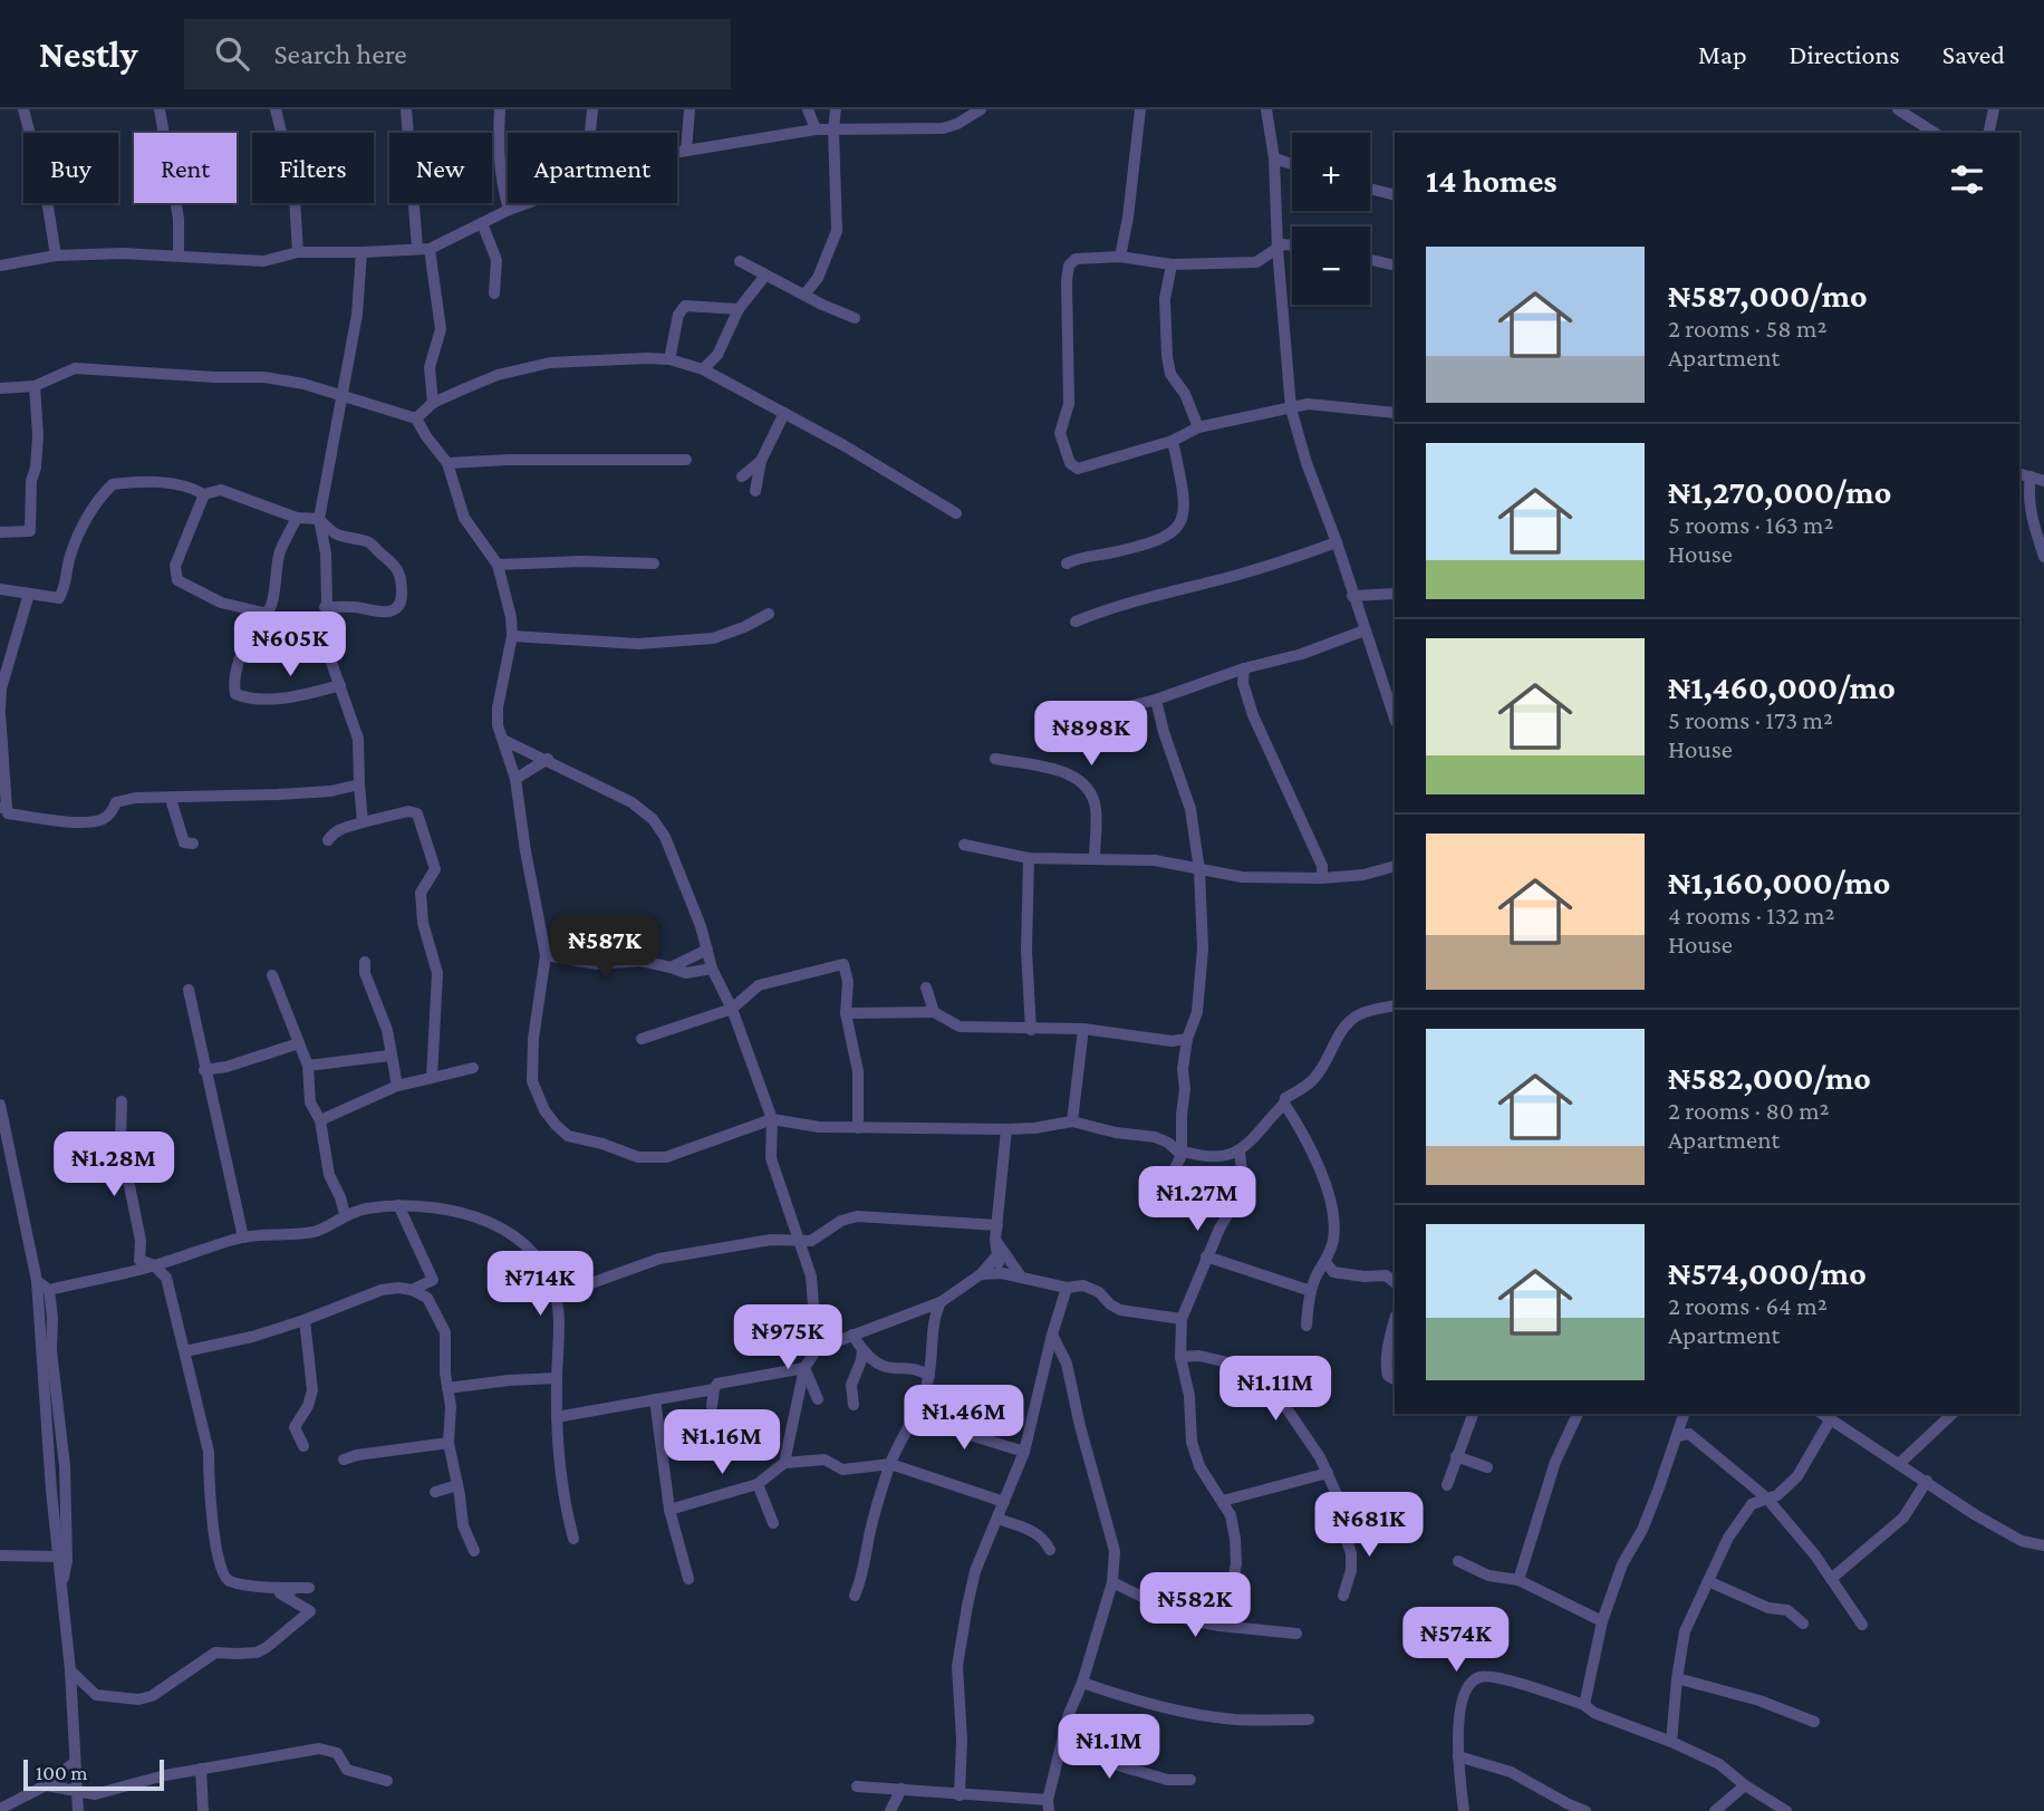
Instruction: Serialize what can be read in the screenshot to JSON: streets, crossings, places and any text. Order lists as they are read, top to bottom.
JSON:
{
  "scale_bar": "100 m",
  "page": {
    "header": "Nestly",
    "search": "Search here",
    "nav": ["Map", "Directions", "Saved"],
    "map_buttons": ["+", "−"],
    "chip": [
      "Buy",
      "Rent",
      "Filters",
      "New",
      "Apartment"
    ],
    "heading": "14 homes",
    "list": [
      {
        "name": "₦587,000/mo",
        "note": "2 rooms · 58 m² · Apartment"
      },
      {
        "name": "₦1,270,000/mo",
        "note": "5 rooms · 163 m² · House"
      },
      {
        "name": "₦1,460,000/mo",
        "note": "5 rooms · 173 m² · House"
      },
      {
        "name": "₦1,160,000/mo",
        "note": "4 rooms · 132 m² · House"
      },
      {
        "name": "₦582,000/mo",
        "note": "2 rooms · 80 m² · Apartment"
      },
      {
        "name": "₦574,000/mo",
        "note": "2 rooms · 64 m² · Apartment"
      }
    ],
    "price": [
      "₦605K",
      "₦898K",
      "₦587K",
      "₦1.28M",
      "₦1.27M",
      "₦714K",
      "₦975K",
      "₦1.11M",
      "₦1.46M",
      "₦1.16M",
      "₦681K",
      "₦582K",
      "₦574K",
      "₦1.1M"
    ],
    "scale": "100 m"
  }
}
